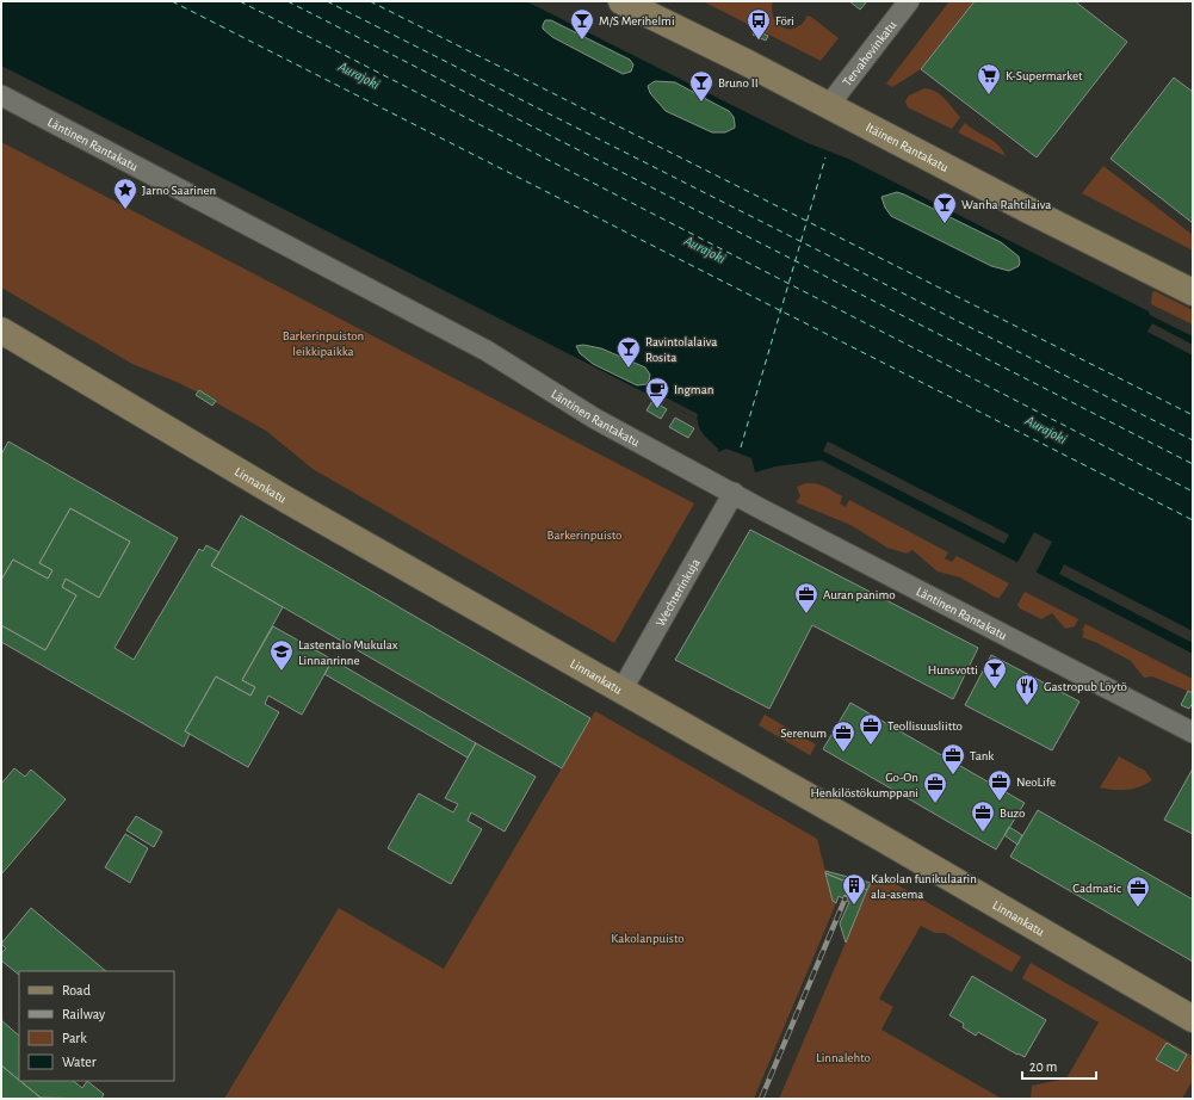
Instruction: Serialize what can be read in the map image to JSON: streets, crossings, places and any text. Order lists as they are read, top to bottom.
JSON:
{
  "streets": {
    "street": [
      "Tervahovinkatu",
      "Läntinen Rantakatu",
      "Itäinen Rantakatu",
      "Linnankatu",
      "Wechterinkuja"
    ]
  },
  "crossings": [
    ["Tervahovinkatu", "Itäinen Rantakatu"],
    ["Läntinen Rantakatu", "Wechterinkuja"],
    ["Linnankatu", "Wechterinkuja"]
  ],
  "water": ["Aurajoki"],
  "parks": [
    "Barkerinpuiston leikkipaikka",
    "Barkerinpuisto",
    "Kakolanpuisto",
    "Linnalehto"
  ],
  "places": {
    "bar": [
      "M/S Merihelmi",
      "Bruno II",
      "Wanha Rahtilaiva",
      "Ravintolalaiva Rosita",
      "Hunsvotti"
    ],
    "bus stop": ["Föri"],
    "supermarket": ["K-Supermarket"],
    "place": ["Jarno Saarinen"],
    "cafe": ["Ingman"],
    "office": [
      "Auran panimo",
      "Teollisuusliitto",
      "Serenum",
      "Tank",
      "NeoLife",
      "Go-On Henkilöstökumppani",
      "Buzo",
      "Cadmatic"
    ],
    "school or university": ["Lastentalo Mukulax Linnanrinne"],
    "restaurant": ["Gastropub Löytö"],
    "building": ["Kakolan funikulaarin ala-asema"]
  },
  "legend": [
    "Road",
    "Railway",
    "Park",
    "Water"
  ],
  "scale_bar": "20 m"
}
